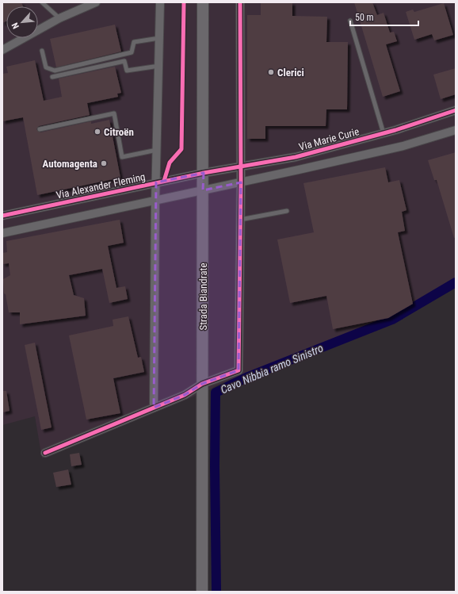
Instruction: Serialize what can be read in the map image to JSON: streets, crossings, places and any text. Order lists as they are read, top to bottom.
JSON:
{
  "streets": {
    "main road": ["Strada Biandrate"],
    "street": ["Via Marie Curie", "Via Alexander Fleming"]
  },
  "crossings": [
    ["Via Marie Curie", "Via Alexander Fleming"],
    ["Via Marie Curie", "Strada Biandrate"],
    ["Via Alexander Fleming", "Strada Biandrate"]
  ],
  "water": ["Cavo Nibbia ramo Sinistro"],
  "places": ["Clerici", "Citroën", "Automagenta"],
  "scale_bar": "50 m",
  "north": "bottom left"
}
